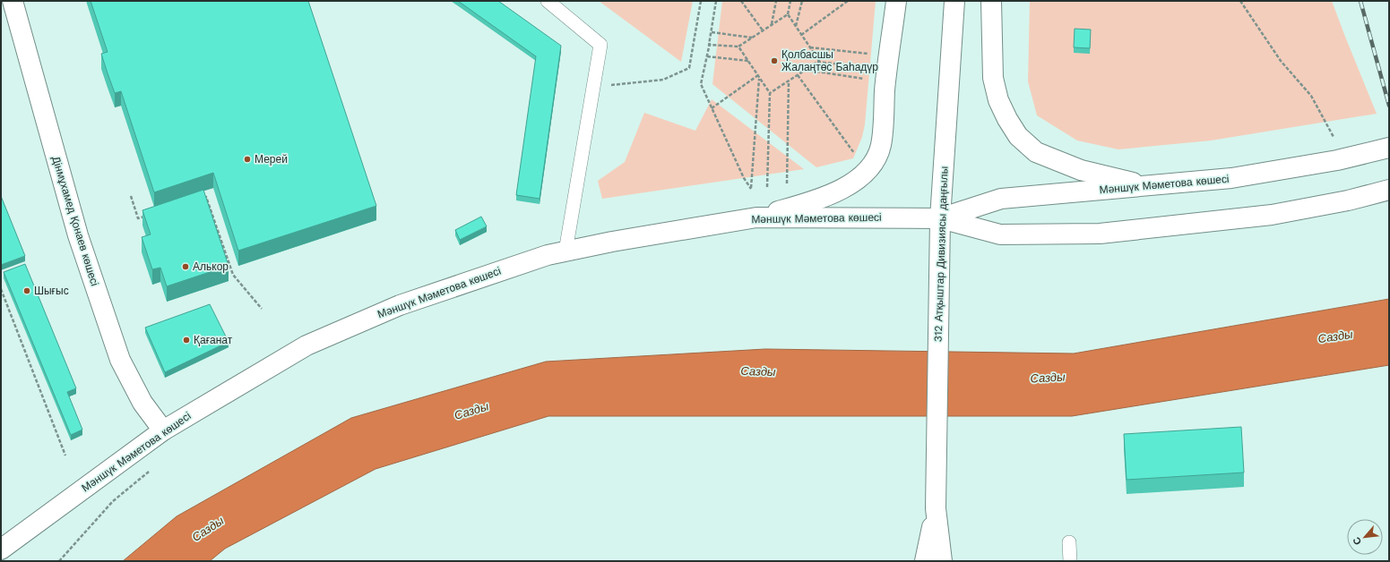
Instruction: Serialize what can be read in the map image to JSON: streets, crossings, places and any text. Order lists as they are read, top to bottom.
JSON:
{
  "streets": {
    "main road": ["Мәншүк Мәметова көшесі", "Дінмұхамед Қонаев көшесі", "312 Атқыштар Дивизиясы даңғылы"]
  },
  "crossings": [
    ["Мәншүк Мәметова көшесі", "Дінмұхамед Қонаев көшесі"],
    ["Мәншүк Мәметова көшесі", "312 Атқыштар Дивизиясы даңғылы"]
  ],
  "water": ["Сазды"],
  "places": [
    "Қолбасшы Жалаңтөс Баһадүр",
    "Мерей",
    "Алькор",
    "Шығыс",
    "Қағанат"
  ],
  "north": "bottom left"
}
